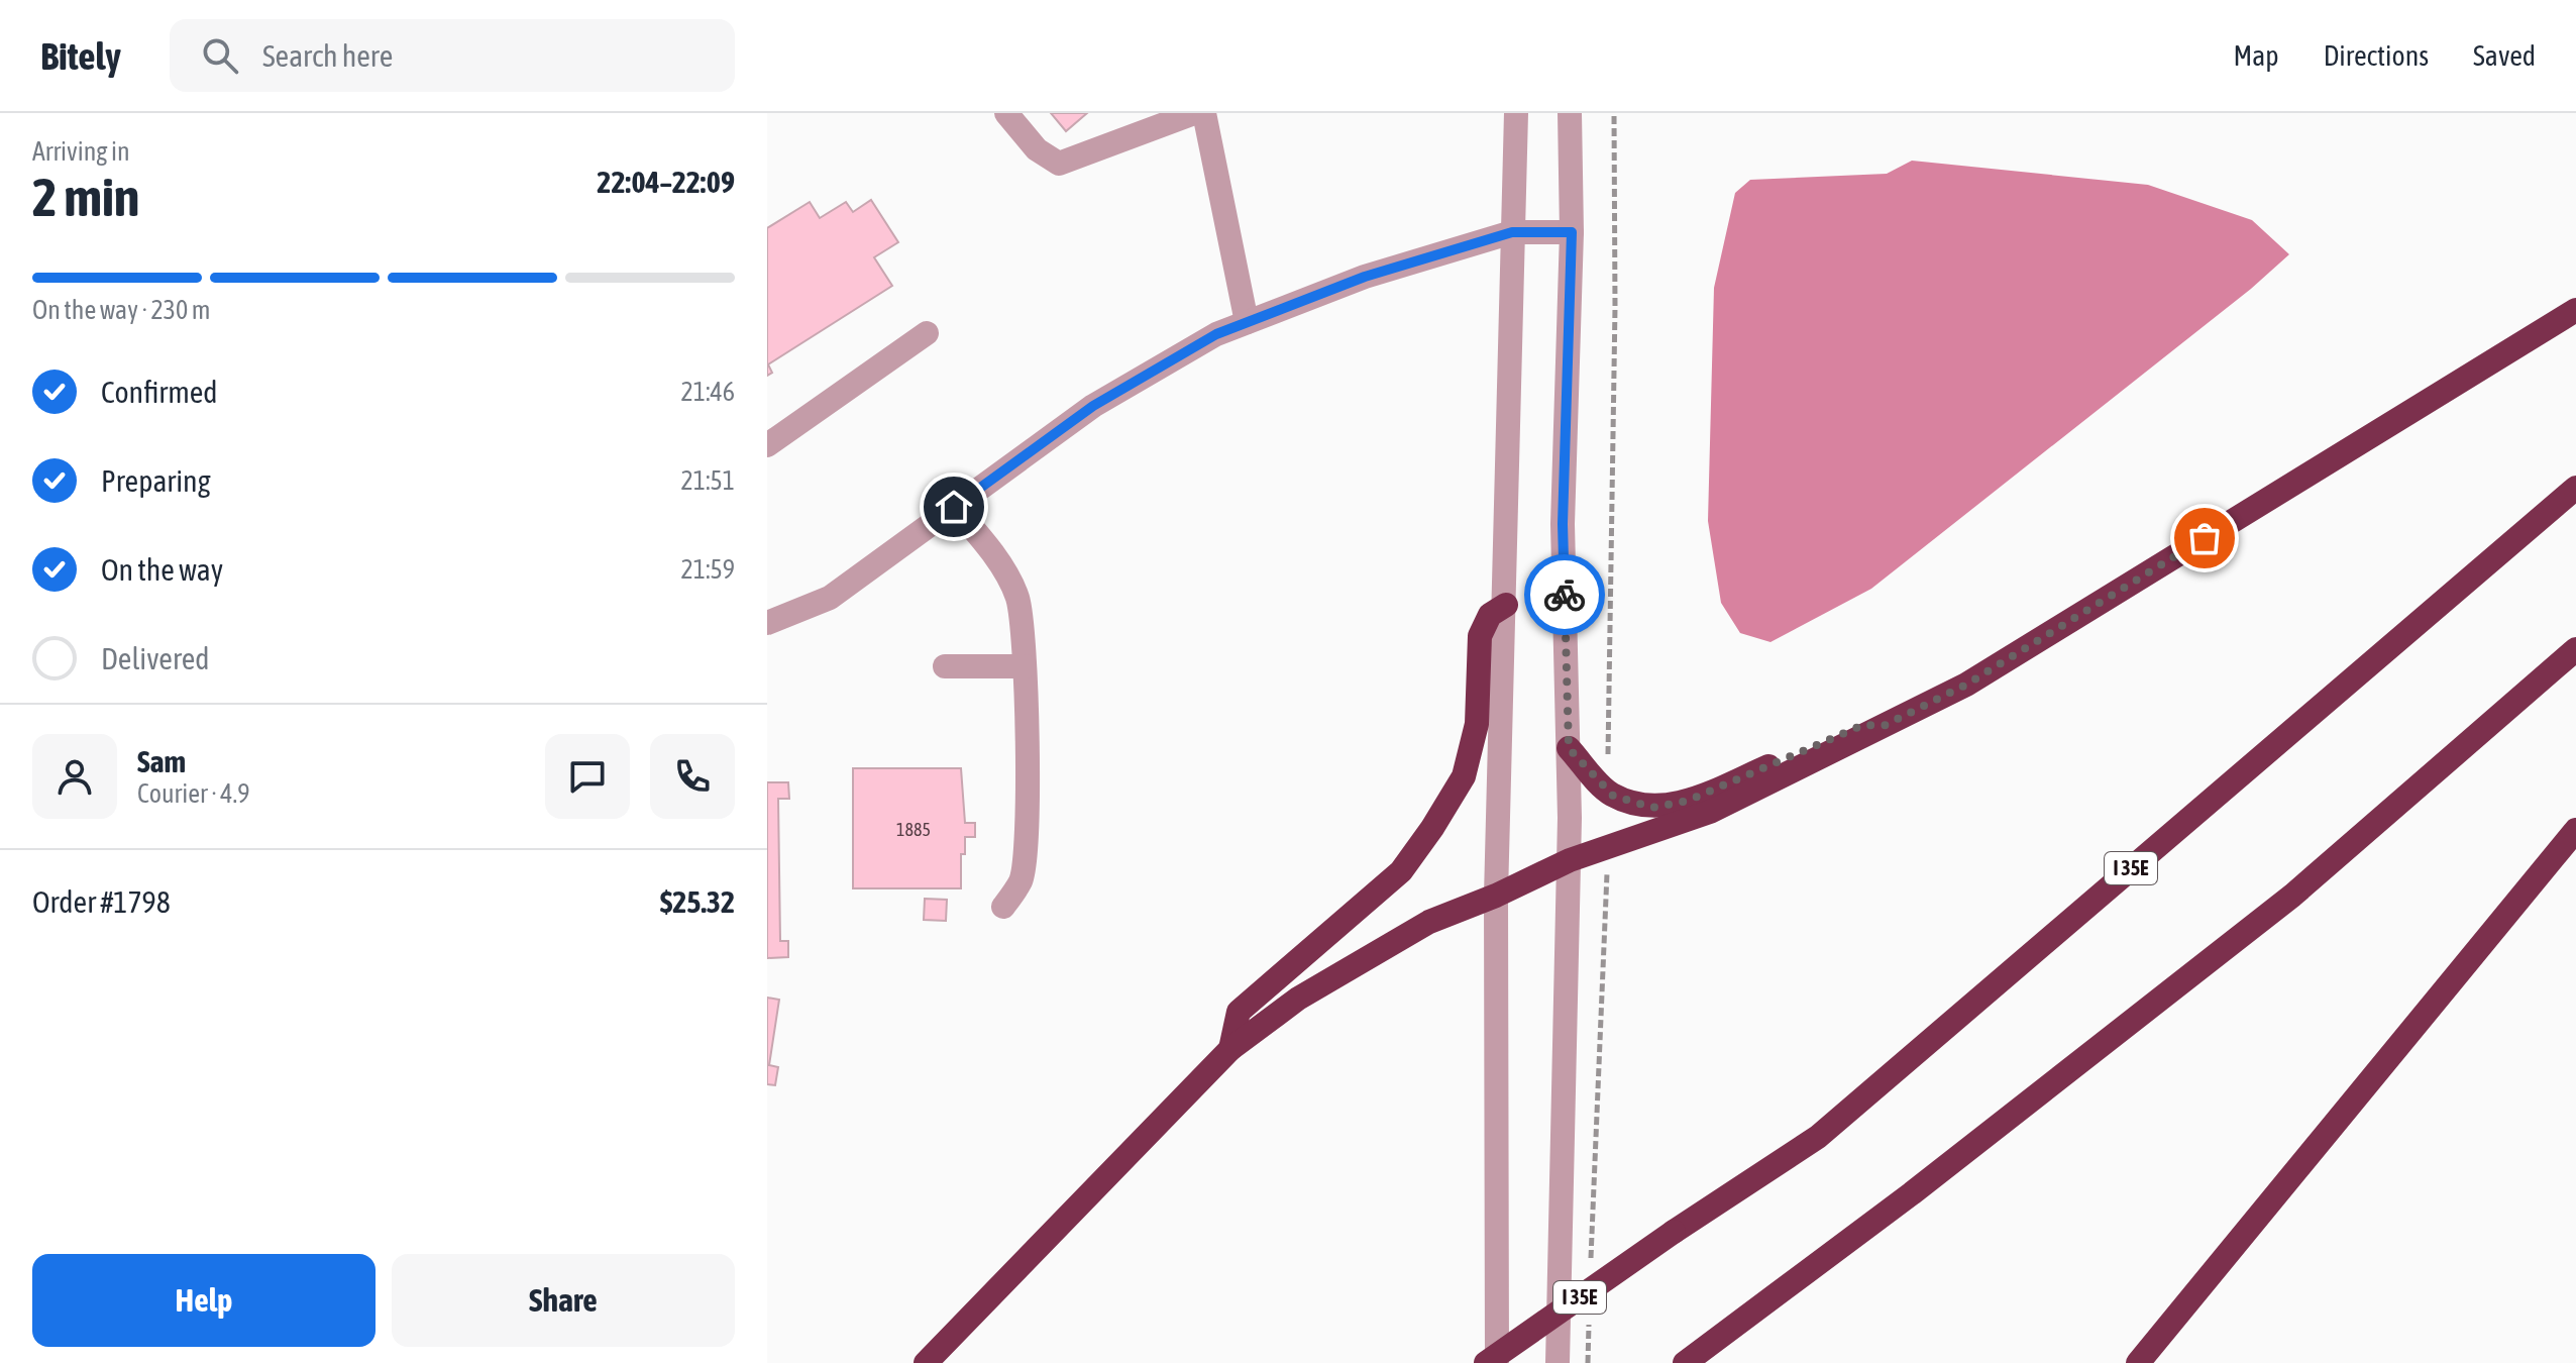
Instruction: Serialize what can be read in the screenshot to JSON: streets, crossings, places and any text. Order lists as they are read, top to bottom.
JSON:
{
  "streets": {
    "highway": ["I 35E"]
  },
  "house_numbers": ["1885"],
  "page": {
    "header": "Bitely",
    "search": "Search here",
    "nav": ["Map", "Directions", "Saved"],
    "heading": ["2 min", "Arriving in", "22:04–22:09"],
    "panel": [
      "Sam",
      "Courier · 4.9",
      "Order #1798",
      "$25.32"
    ],
    "bar": "On the way · 230 m",
    "list": [
      ["Confirmed", "21:46"],
      ["Preparing", "21:51"],
      ["On the way", "21:59"],
      "Delivered"
    ],
    "buttons": ["Help", "Share"]
  }
}
